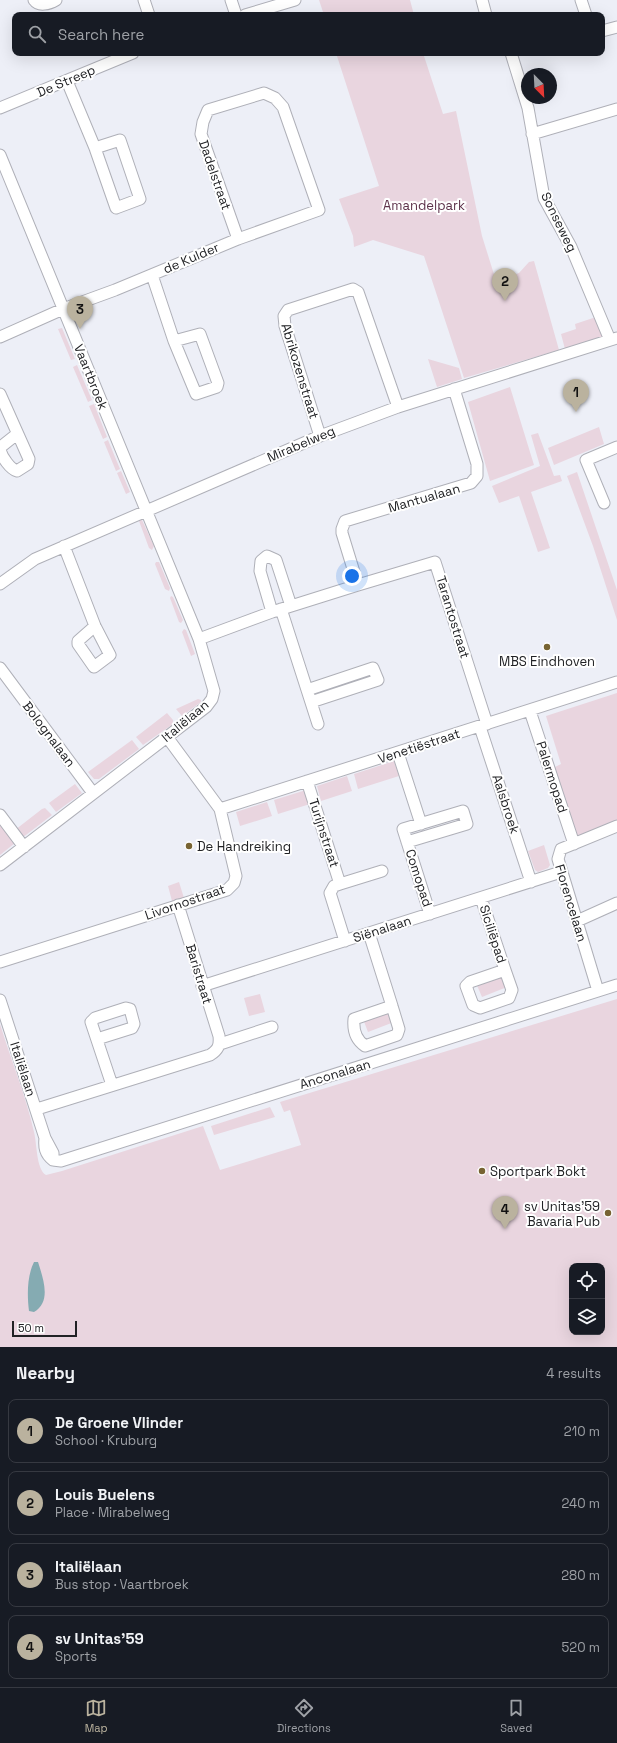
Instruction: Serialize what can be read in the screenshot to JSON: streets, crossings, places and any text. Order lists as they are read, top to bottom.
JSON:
{
  "streets": {
    "street": [
      "De Streep",
      "Dadelstraat",
      "Sonseweg",
      "de Kulder",
      "Abrikozenstraat",
      "Vaartbroek",
      "Mirabelweg",
      "Mantualaan",
      "Tarantostraat",
      "Italiëlaan",
      "Bolognalaan",
      "Venetiëstraat",
      "Palermopad",
      "Aalsbroek",
      "Turijnstraat",
      "Comopad",
      "Livornostraat",
      "Florencelaan",
      "Siënalaan",
      "Siciliëpad",
      "Baristraat",
      "Anconalaan"
    ]
  },
  "crossings": [
    ["Dadelstraat", "de Kulder"],
    ["Sonseweg", "Mirabelweg"],
    ["de Kulder", "Vaartbroek"],
    ["Abrikozenstraat", "Mirabelweg"],
    ["Vaartbroek", "Mirabelweg"],
    ["Vaartbroek", "Italiëlaan"],
    ["Mirabelweg", "Mantualaan"],
    ["Mirabelweg", "Italiëlaan"],
    ["Mantualaan", "Tarantostraat"],
    ["Tarantostraat", "Italiëlaan"],
    ["Tarantostraat", "Venetiëstraat"],
    ["Tarantostraat", "Aalsbroek"],
    ["Italiëlaan", "Bolognalaan"],
    ["Italiëlaan", "Livornostraat"],
    ["Italiëlaan", "Anconalaan"],
    ["Venetiëstraat", "Palermopad"],
    ["Venetiëstraat", "Aalsbroek"],
    ["Venetiëstraat", "Turijnstraat"],
    ["Venetiëstraat", "Livornostraat"],
    ["Palermopad", "Florencelaan"],
    ["Aalsbroek", "Siënalaan"],
    ["Turijnstraat", "Siënalaan"],
    ["Comopad", "Siënalaan"],
    ["Livornostraat", "Baristraat"],
    ["Florencelaan", "Siënalaan"],
    ["Florencelaan", "Anconalaan"],
    ["Siënalaan", "Siciliëpad"],
    ["Siënalaan", "Baristraat"]
  ],
  "parks": ["Amandelpark"],
  "places": [
    "MBS Eindhoven",
    "De Handreiking",
    "Sportpark Bokt",
    "sv Unitas'59 Bavaria Pub"
  ],
  "scale_bar": "50 m",
  "north": "bottom right",
  "page": {
    "search": "Search here",
    "pins": [
      "2",
      "3",
      "1",
      "4"
    ],
    "scale": "50 m",
    "heading": ["Nearby", "4 results"],
    "list": [
      {
        "mark": "1",
        "name": "De Groene Vlinder",
        "note": "School · Kruburg",
        "value": "210 m"
      },
      {
        "mark": "2",
        "name": "Louis Buelens",
        "note": "Place · Mirabelweg",
        "value": "240 m"
      },
      {
        "mark": "3",
        "name": "Italiëlaan",
        "note": "Bus stop · Vaartbroek",
        "value": "280 m"
      },
      {
        "mark": "4",
        "name": "sv Unitas'59",
        "note": "Sports",
        "value": "520 m"
      }
    ],
    "nav": ["Map", "Directions", "Saved"]
  }
}
